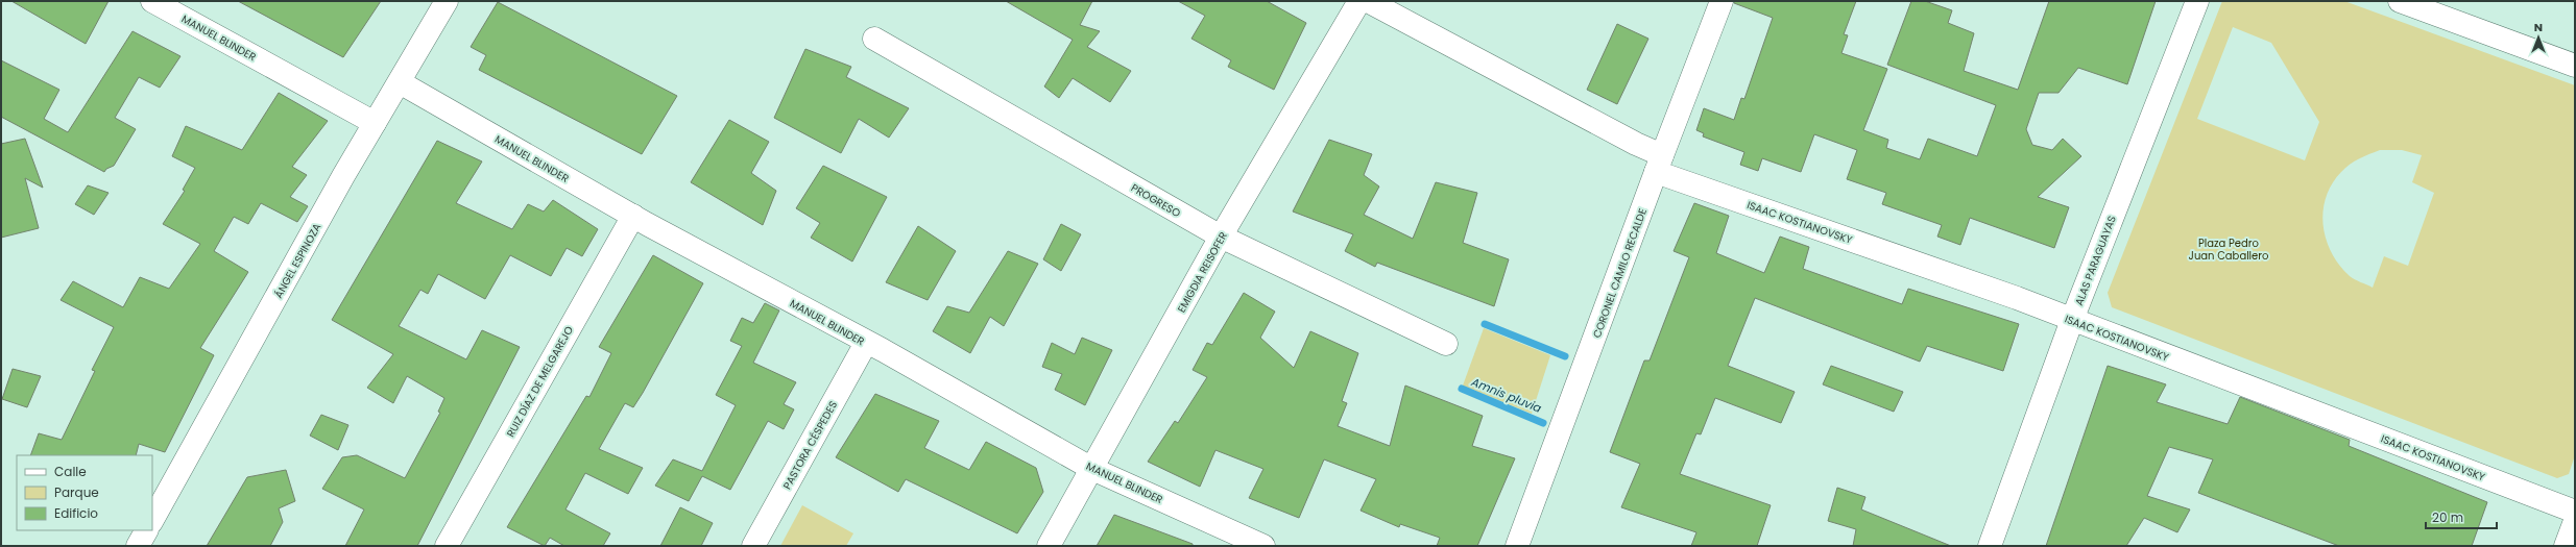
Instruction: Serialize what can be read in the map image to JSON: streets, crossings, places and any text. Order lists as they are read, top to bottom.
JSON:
{
  "streets": {
    "street": [
      "MANUEL BLINDER",
      "PROGRESO",
      "ISAAC KOSTIANOVSKY",
      "ÁNGEL ESPINOZA",
      "ALAS PARAGUAYAS",
      "EMIGDIA REISOFER",
      "CORONEL CAMILO RECALDE",
      "RUIZ DÍAZ DE MELGAREJO",
      "PASTORA CÉSPEDES"
    ]
  },
  "crossings": [
    ["MANUEL BLINDER", "ÁNGEL ESPINOZA"],
    ["MANUEL BLINDER", "EMIGDIA REISOFER"],
    ["MANUEL BLINDER", "RUIZ DÍAZ DE MELGAREJO"],
    ["MANUEL BLINDER", "PASTORA CÉSPEDES"],
    ["PROGRESO", "EMIGDIA REISOFER"],
    ["ISAAC KOSTIANOVSKY", "ALAS PARAGUAYAS"],
    ["ISAAC KOSTIANOVSKY", "CORONEL CAMILO RECALDE"]
  ],
  "water": ["Amnis pluvia"],
  "parks": ["Plaza Pedro Juan Caballero"],
  "legend": ["Calle", "Parque", "Edificio"],
  "scale_bar": "20 m",
  "north": "top"
}
